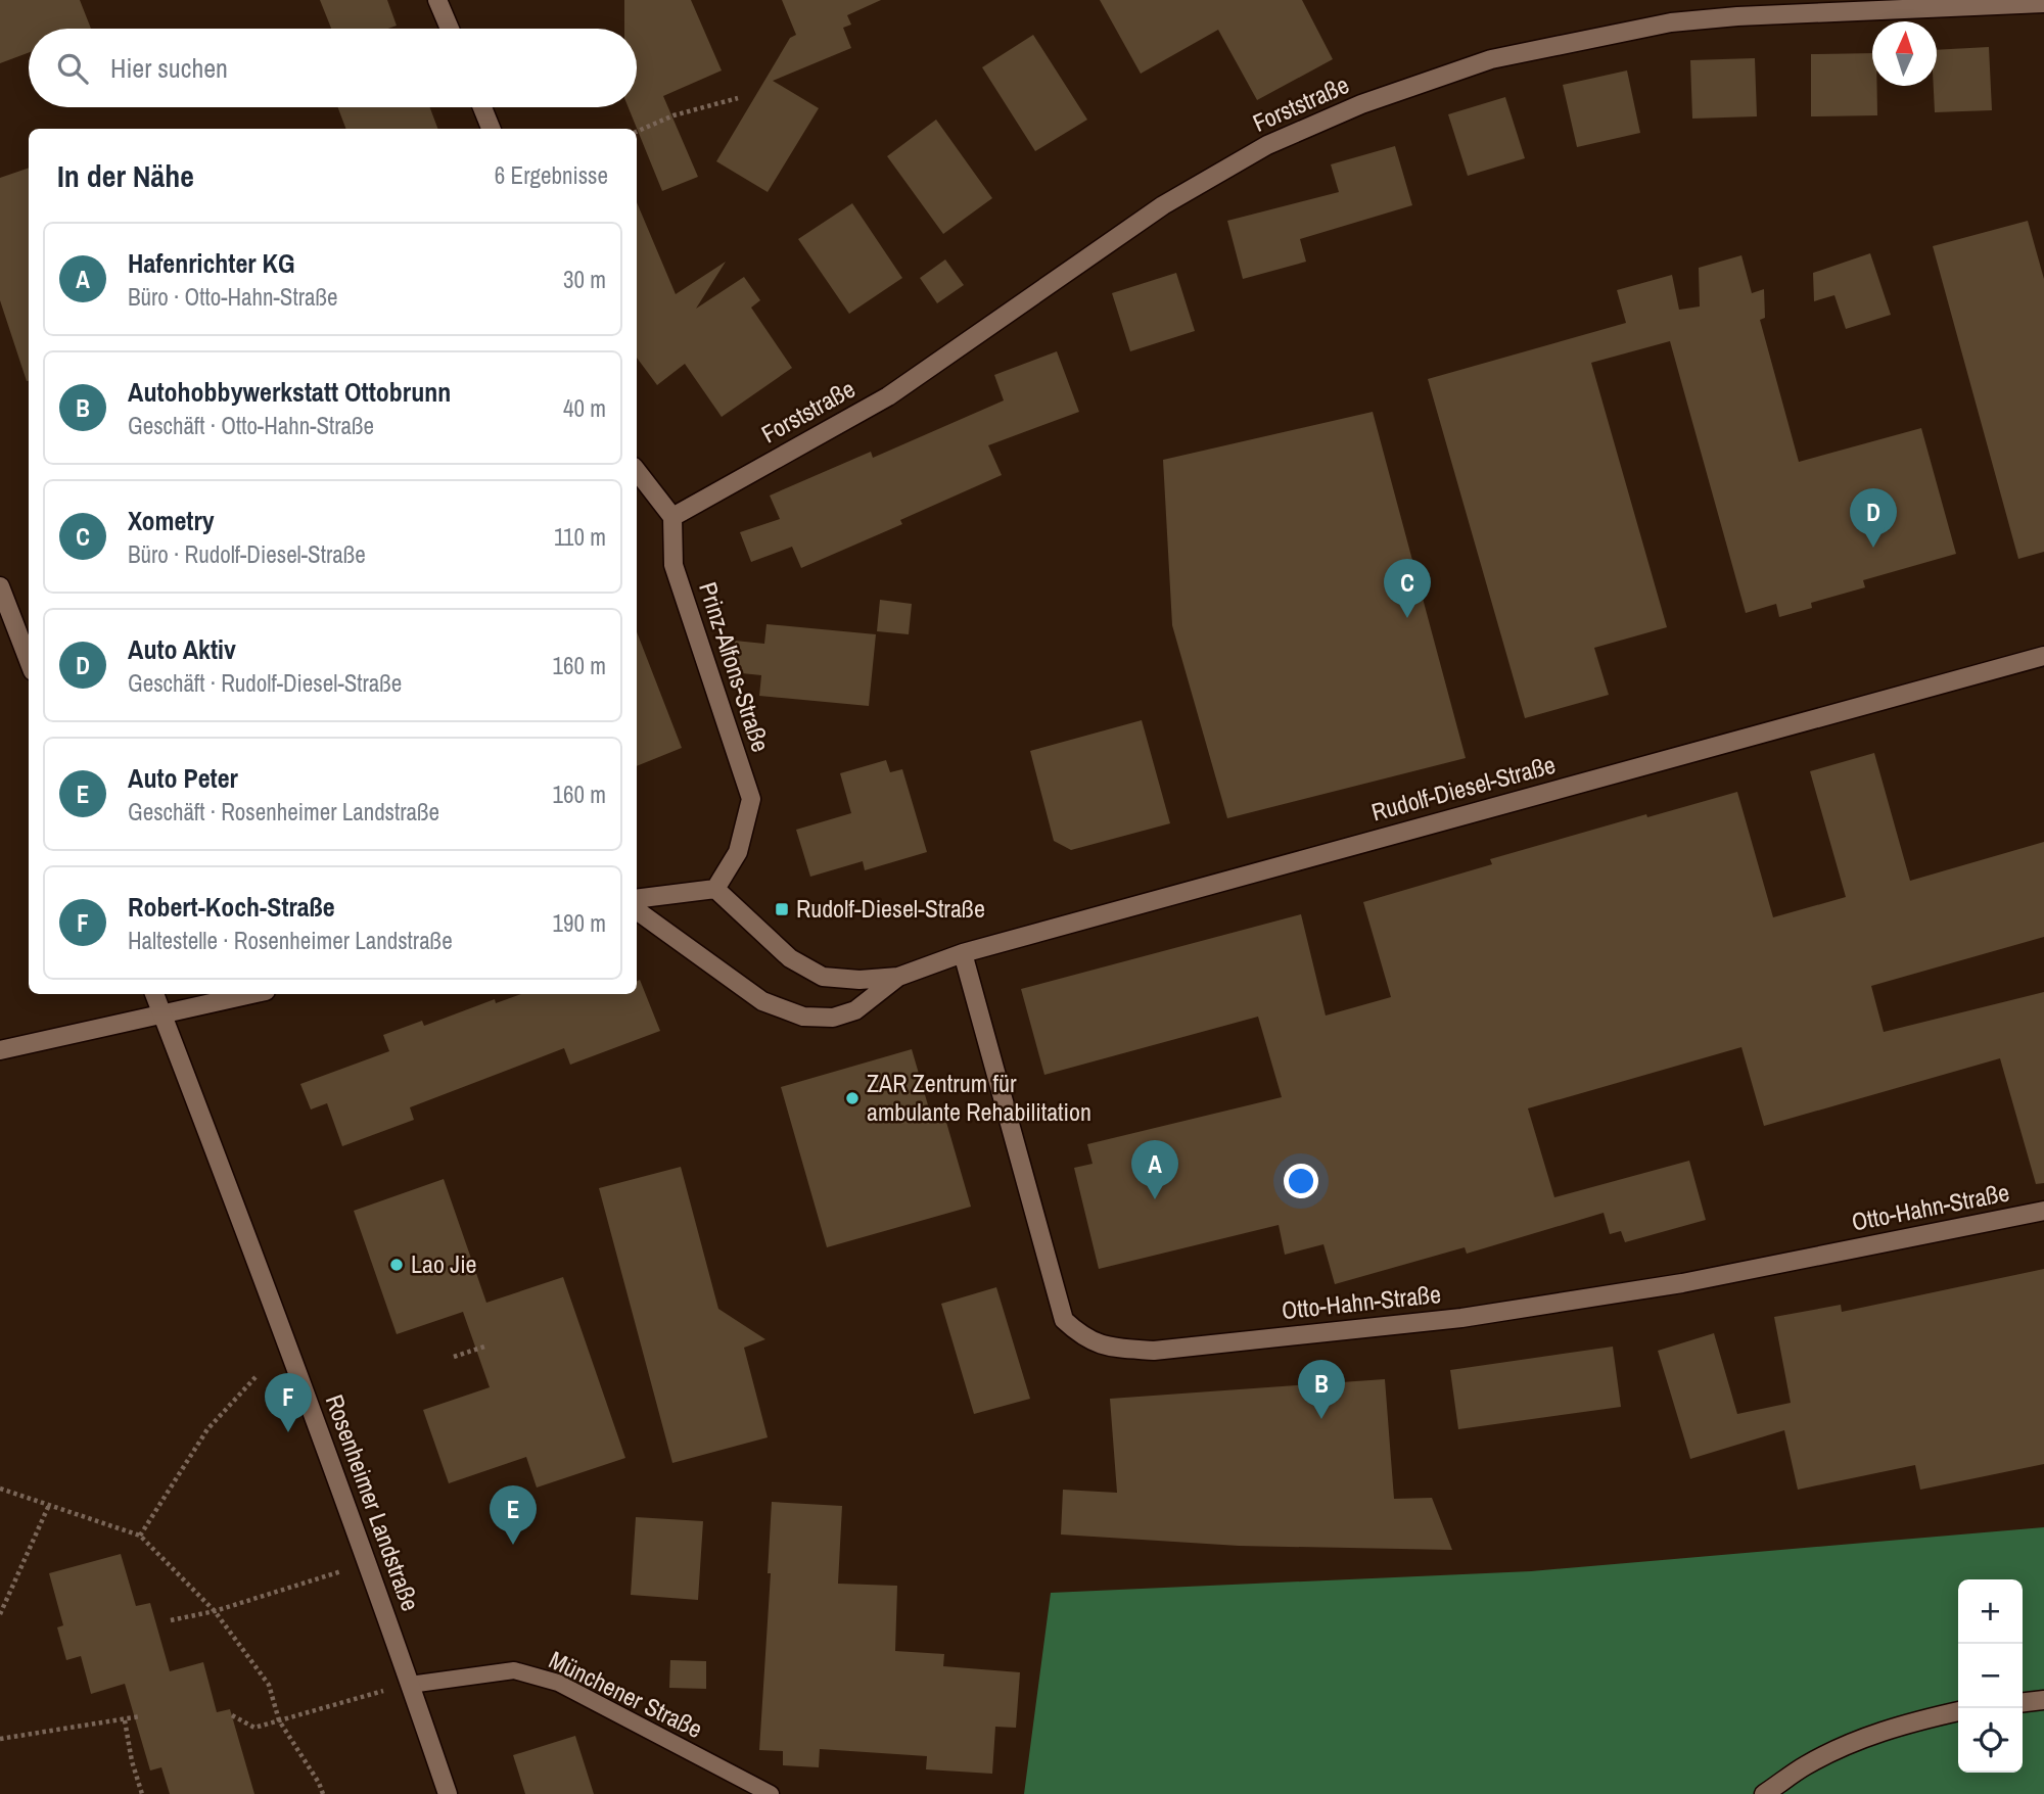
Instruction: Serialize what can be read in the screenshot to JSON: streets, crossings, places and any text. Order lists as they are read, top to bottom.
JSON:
{
  "streets": {
    "street": [
      "Forststraße",
      "Prinz-Alfons-Straße",
      "Rudolf-Diesel-Straße",
      "Otto-Hahn-Straße",
      "Rosenheimer Landstraße"
    ],
    "lane": ["Münchener Straße"]
  },
  "crossings": [
    ["Forststraße", "Prinz-Alfons-Straße"],
    ["Prinz-Alfons-Straße", "Rudolf-Diesel-Straße"],
    ["Rudolf-Diesel-Straße", "Otto-Hahn-Straße"],
    ["Rosenheimer Landstraße", "Münchener Straße"]
  ],
  "places": {
    "transit": ["Rudolf-Diesel-Straße"],
    "other": ["ZAR Zentrum für ambulante Rehabilitation", "Lao Jie"]
  },
  "north": "top",
  "page": {
    "search": "Hier suchen",
    "heading": ["In der Nähe", "6 Ergebnisse"],
    "list": [
      {
        "mark": "A",
        "name": "Hafenrichter KG",
        "note": "Büro · Otto-Hahn-Straße",
        "value": "30 m"
      },
      {
        "mark": "B",
        "name": "Autohobbywerkstatt Ottobrunn",
        "note": "Geschäft · Otto-Hahn-Straße",
        "value": "40 m"
      },
      {
        "mark": "C",
        "name": "Xometry",
        "note": "Büro · Rudolf-Diesel-Straße",
        "value": "110 m"
      },
      {
        "mark": "D",
        "name": "Auto Aktiv",
        "note": "Geschäft · Rudolf-Diesel-Straße",
        "value": "160 m"
      },
      {
        "mark": "E",
        "name": "Auto Peter",
        "note": "Geschäft · Rosenheimer Landstraße",
        "value": "160 m"
      },
      {
        "mark": "F",
        "name": "Robert-Koch-Straße",
        "note": "Haltestelle · Rosenheimer Landstraße",
        "value": "190 m"
      }
    ],
    "pins": [
      "D",
      "C",
      "A",
      "B",
      "F",
      "E"
    ],
    "map_buttons": ["+", "−"]
  }
}
